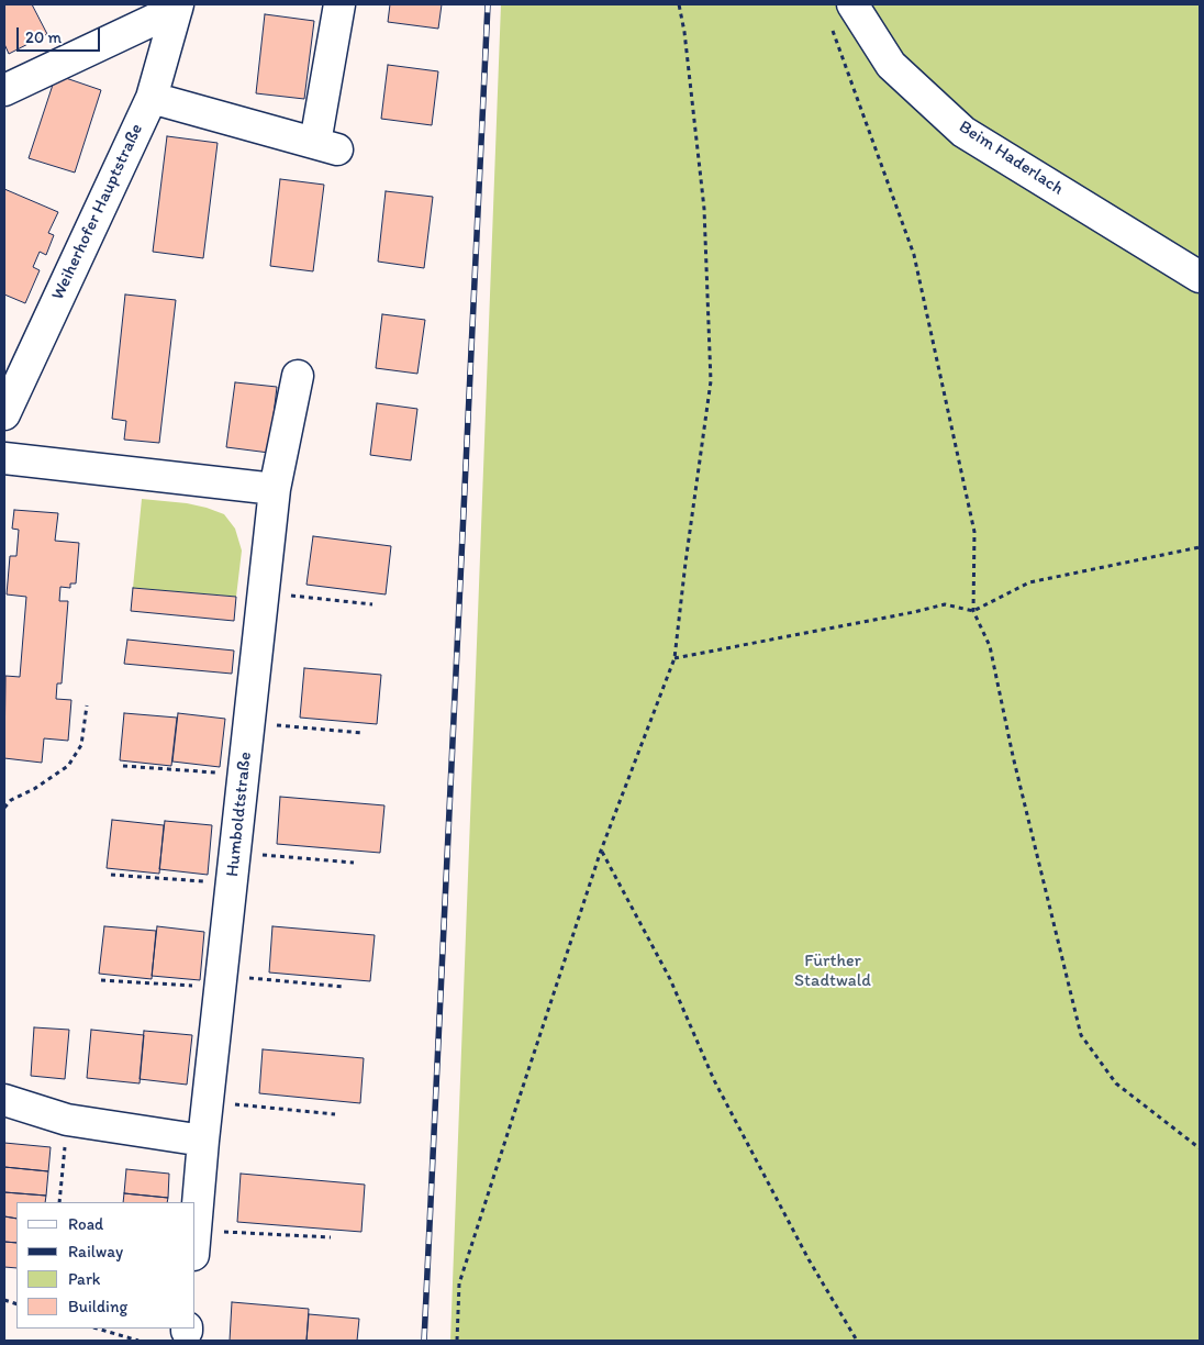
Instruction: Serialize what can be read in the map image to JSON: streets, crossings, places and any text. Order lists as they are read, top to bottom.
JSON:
{
  "streets": {
    "street": ["Beim Haderlach", "Weiherhofer Hauptstraße", "Humboldtstraße"]
  },
  "parks": ["Fürther Stadtwald"],
  "legend": [
    "Road",
    "Railway",
    "Park",
    "Building"
  ],
  "scale_bar": "20 m"
}
